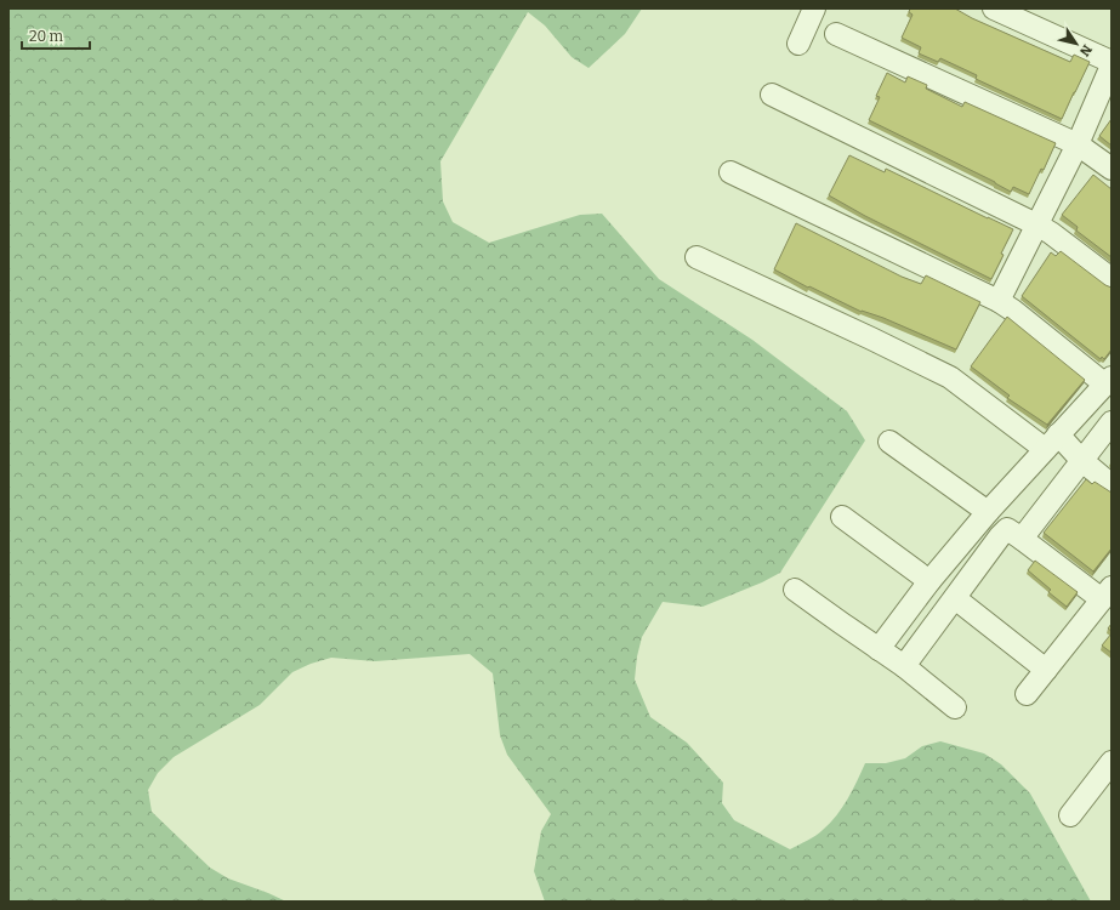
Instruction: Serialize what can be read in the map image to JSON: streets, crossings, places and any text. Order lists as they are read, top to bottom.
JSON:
{
  "scale_bar": "20 m",
  "north": "bottom right"
}
